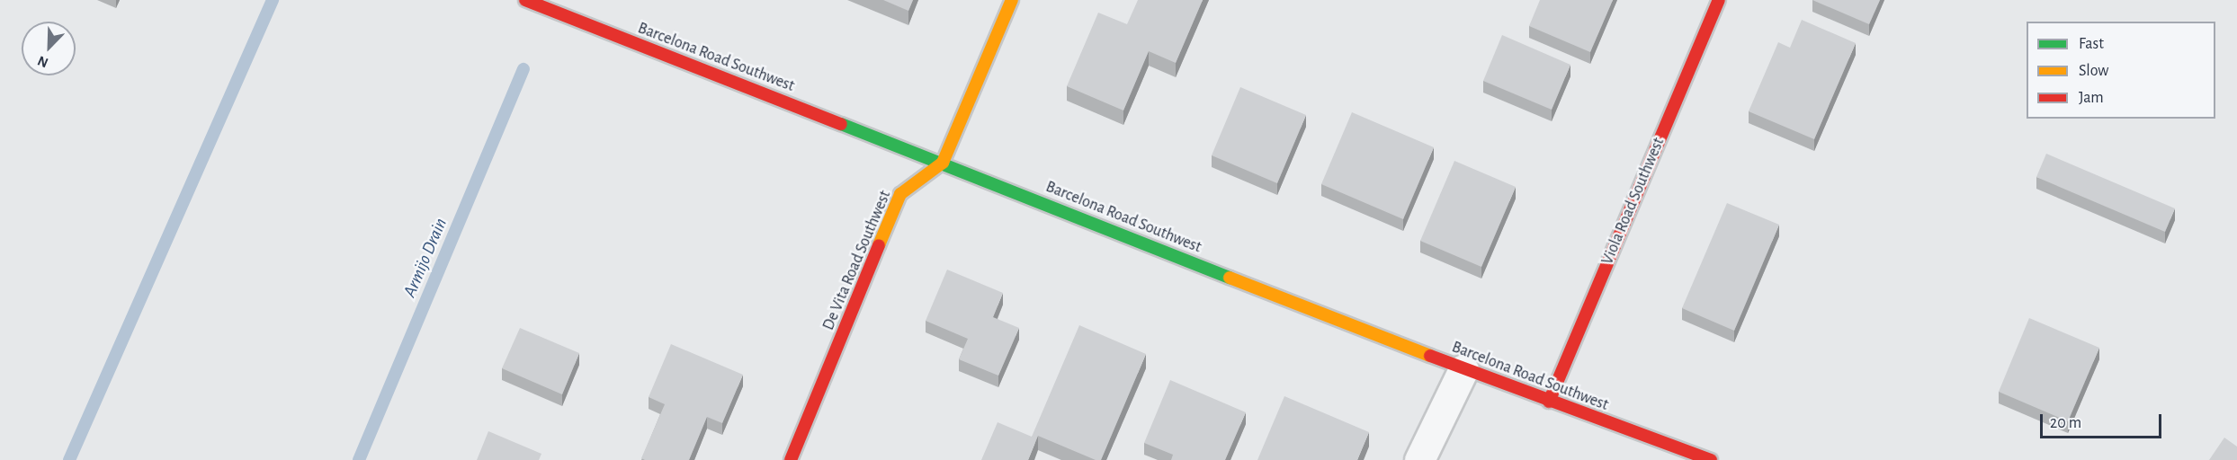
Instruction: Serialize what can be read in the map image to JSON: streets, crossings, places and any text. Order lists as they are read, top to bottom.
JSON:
{
  "streets": {
    "street": ["Barcelona Road Southwest", "Viola Road Southwest", "De Vita Road Southwest"]
  },
  "crossings": [
    ["Barcelona Road Southwest", "Viola Road Southwest"],
    ["Barcelona Road Southwest", "De Vita Road Southwest"]
  ],
  "water": ["Armijo Drain"],
  "legend": ["Fast", "Slow", "Jam"],
  "scale_bar": "20 m",
  "north": "bottom left"
}
